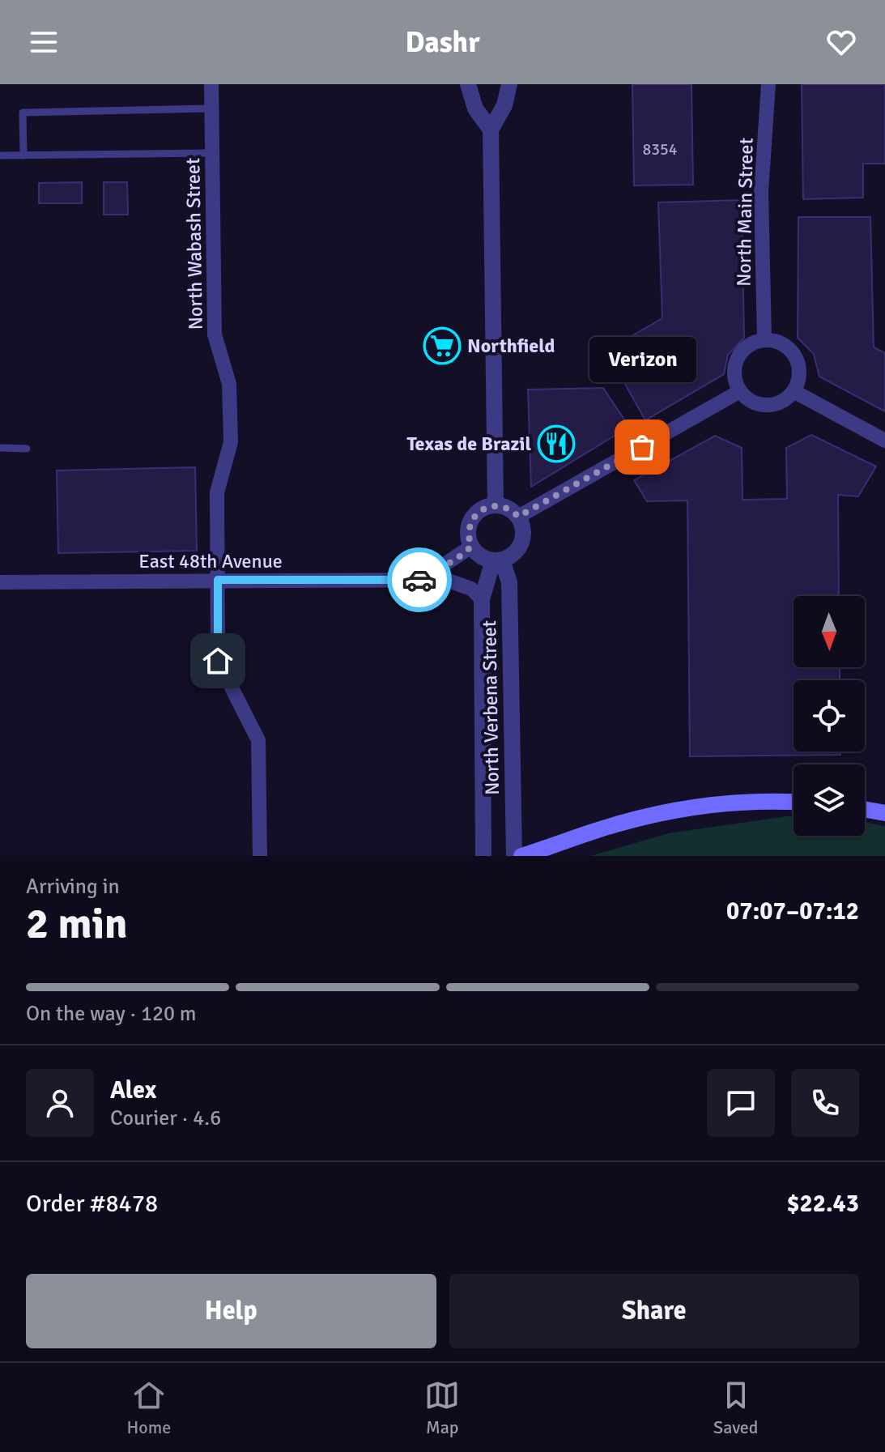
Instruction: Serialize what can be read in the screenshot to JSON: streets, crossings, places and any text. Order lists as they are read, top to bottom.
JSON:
{
  "streets": {
    "street": [
      "North Main Street",
      "North Wabash Street",
      "East 48th Avenue",
      "North Verbena Street"
    ]
  },
  "crossings": [
    ["North Wabash Street", "East 48th Avenue"],
    ["East 48th Avenue", "North Verbena Street"]
  ],
  "places": {
    "supermarket": ["Northfield"],
    "restaurant": ["Texas de Brazil"],
    "other": ["Verizon"]
  },
  "house_numbers": ["8354"],
  "north": "bottom",
  "page": {
    "header": "Dashr",
    "bubble": "Verizon",
    "heading": ["2 min", "Arriving in", "07:07–07:12"],
    "panel": [
      "Alex",
      "Courier · 4.6",
      "Order #8478",
      "$22.43"
    ],
    "bar": "On the way · 120 m",
    "buttons": ["Help", "Share"],
    "tabs": ["Home", "Map", "Saved"]
  }
}
